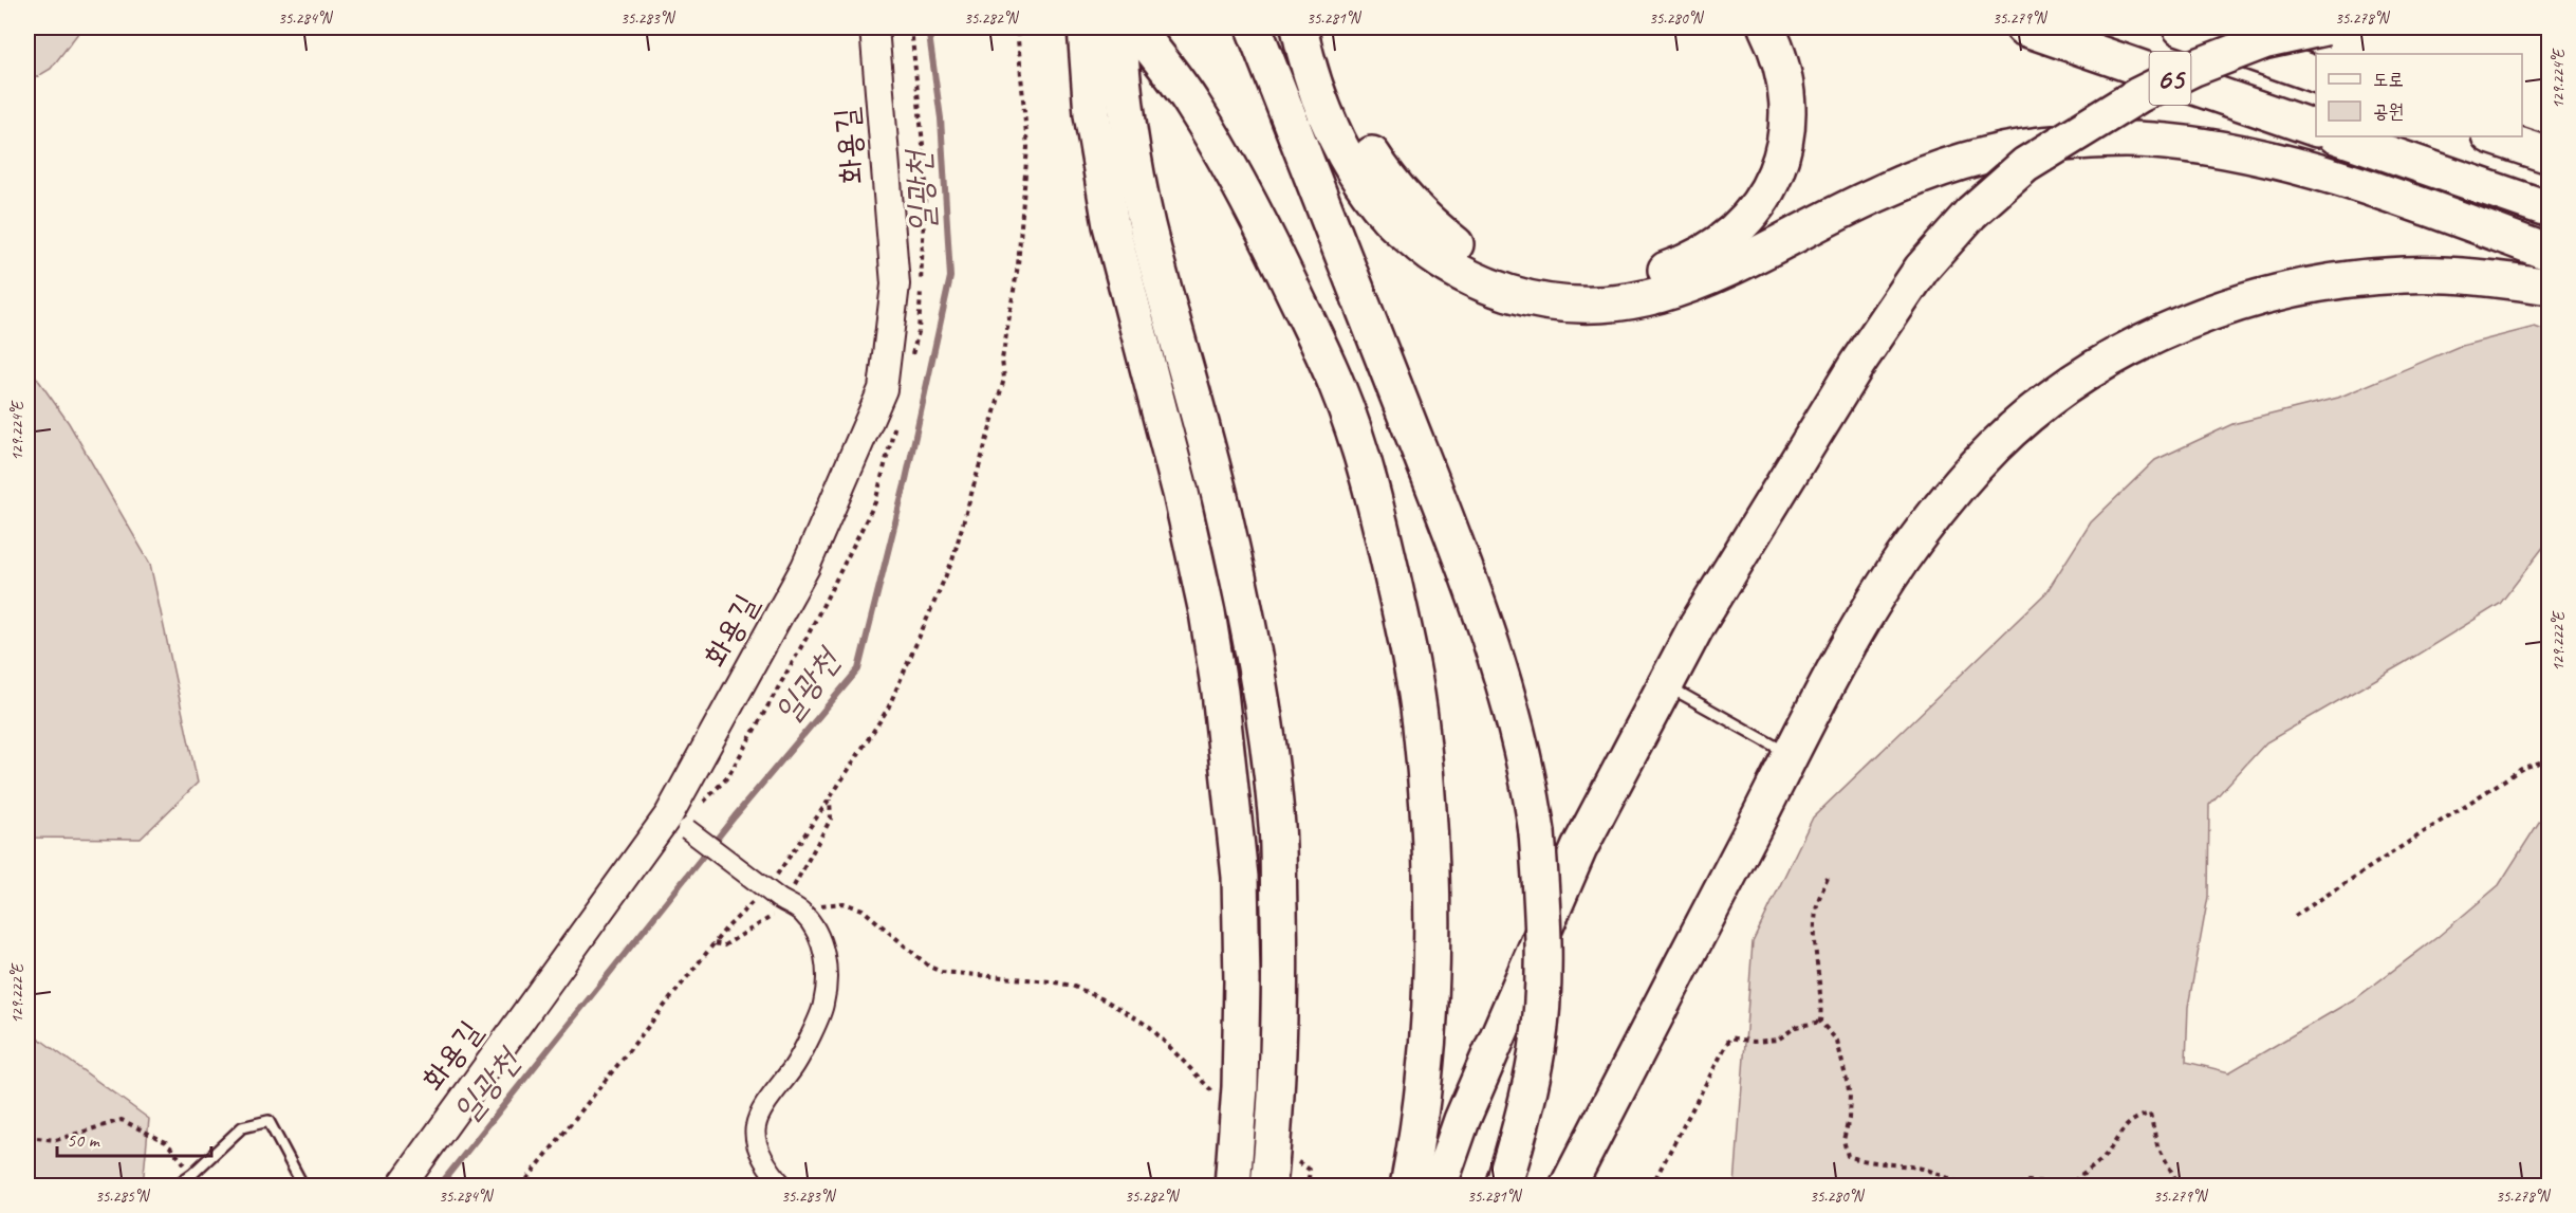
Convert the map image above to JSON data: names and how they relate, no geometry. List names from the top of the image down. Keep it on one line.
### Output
{"streets":{"highway":["65"],"main road":["화용길"]},"water":["일광천"],"legend":["도로","공원"],"scale_bar":"50 m","coordinates":["35.284°N","35.283°N","35.282°N","35.281°N","35.280°N","35.279°N","35.278°N","129.224°E","129.222°E","35.285°N"]}
